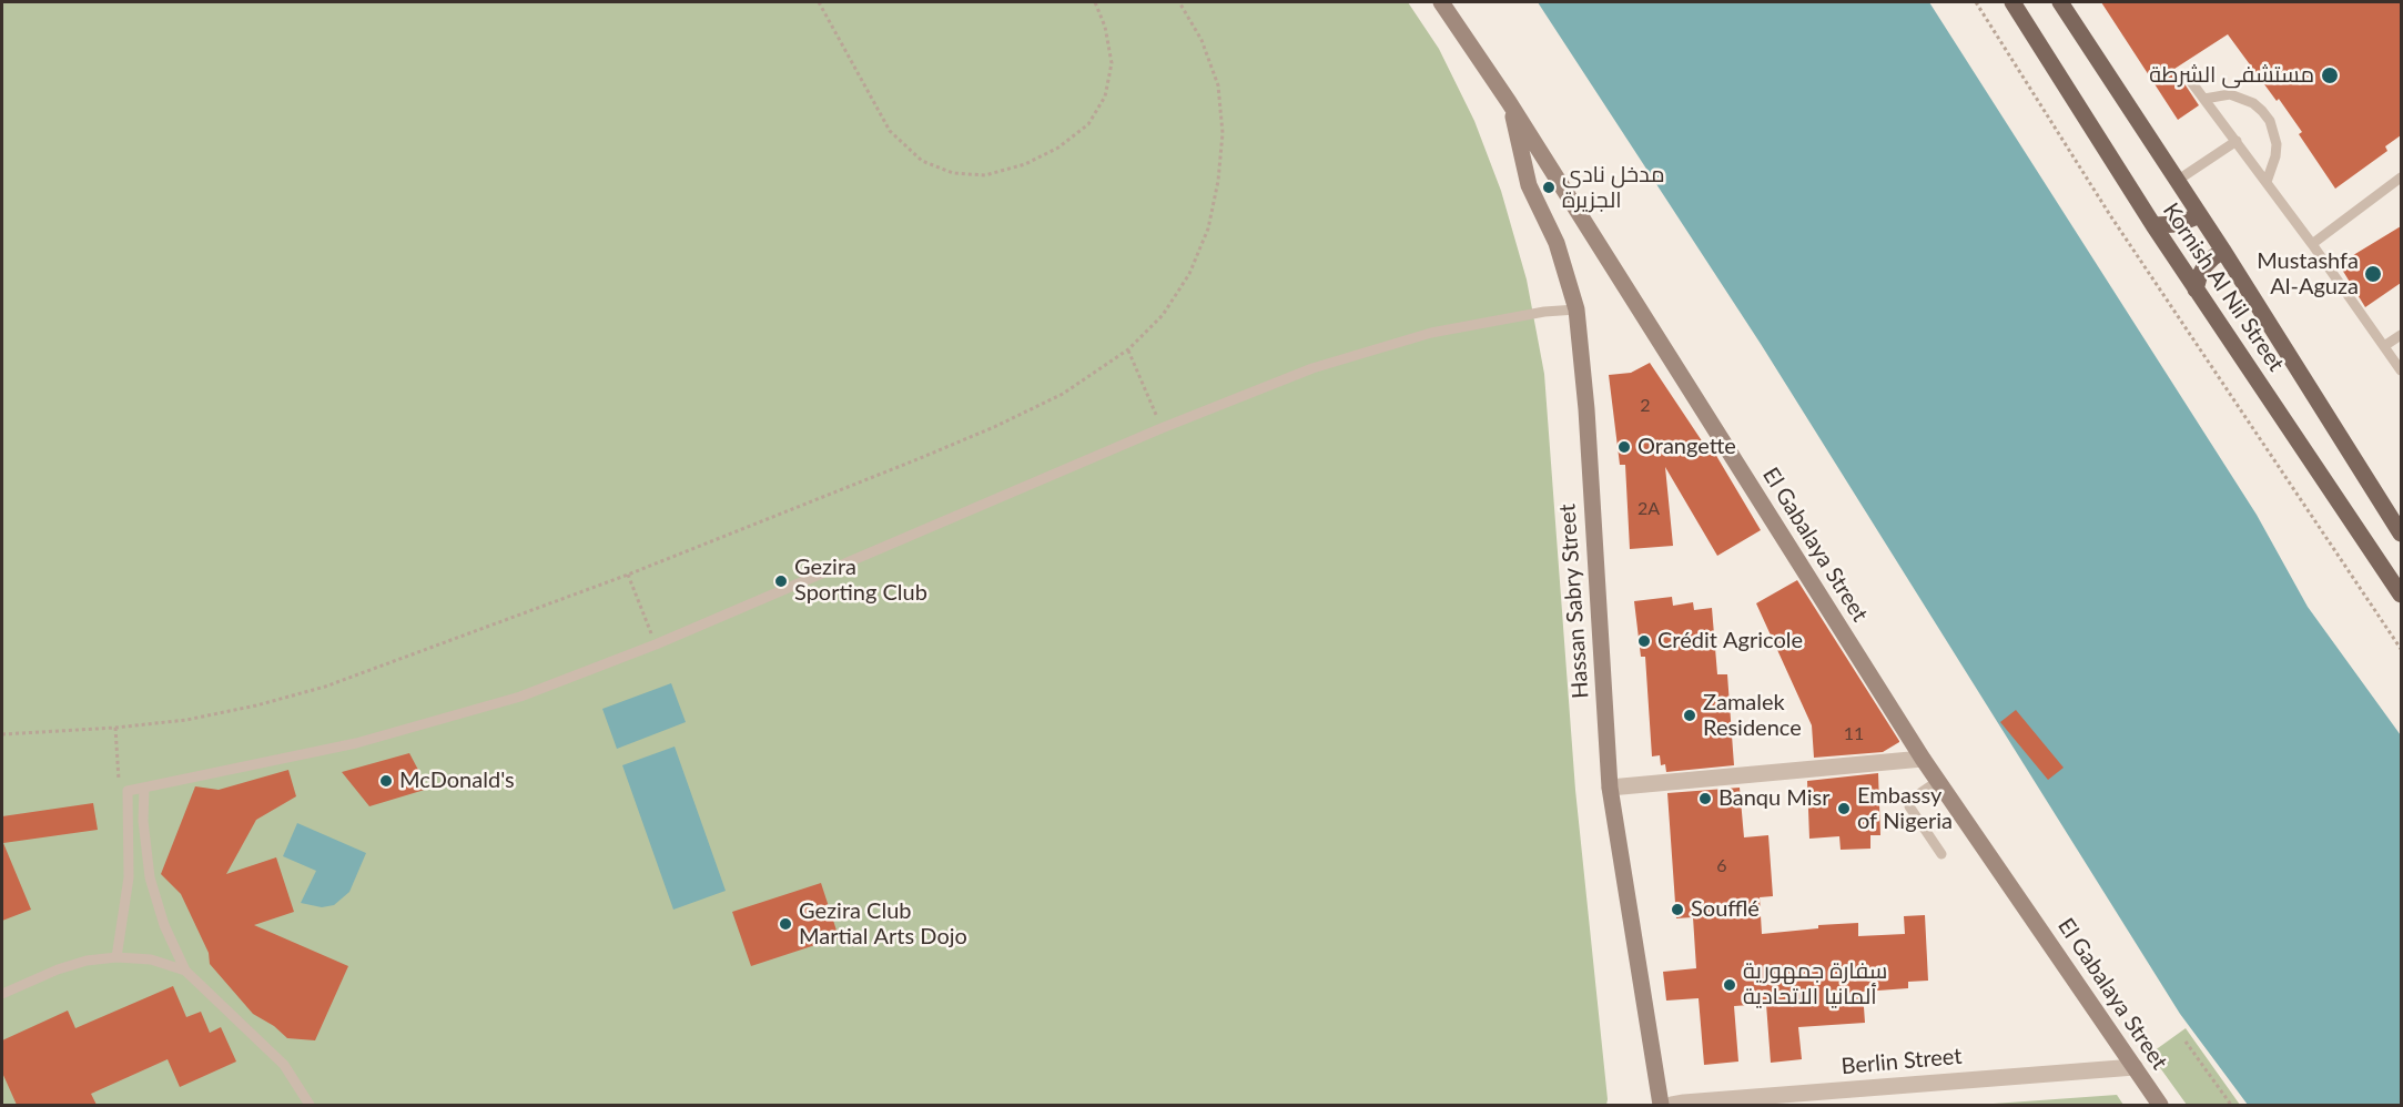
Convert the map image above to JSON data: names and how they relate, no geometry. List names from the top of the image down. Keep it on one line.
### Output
{"streets":{"main road":["Kornish Al Nil Street"],"street":["El Gabalaya Street","Hassan Sabry Street","Berlin Street"]},"crossings":[["El Gabalaya Street","Hassan Sabry Street"],["El Gabalaya Street","Berlin Street"]],"places":["مستشفى الشرطة","مدخل نادى الجزيرة","Mustashfa Al-Aguza","Orangette","Gezira Sporting Club","Crédit Agricole","Zamalek Residence","McDonald's","Banqu Misr","Embassy of Nigeria","Soufflé","Gezira Club Martial Arts Dojo","سفارة جمهورية ألمانيا الاتحادية"],"house_numbers":["2","2A","11","6"]}
